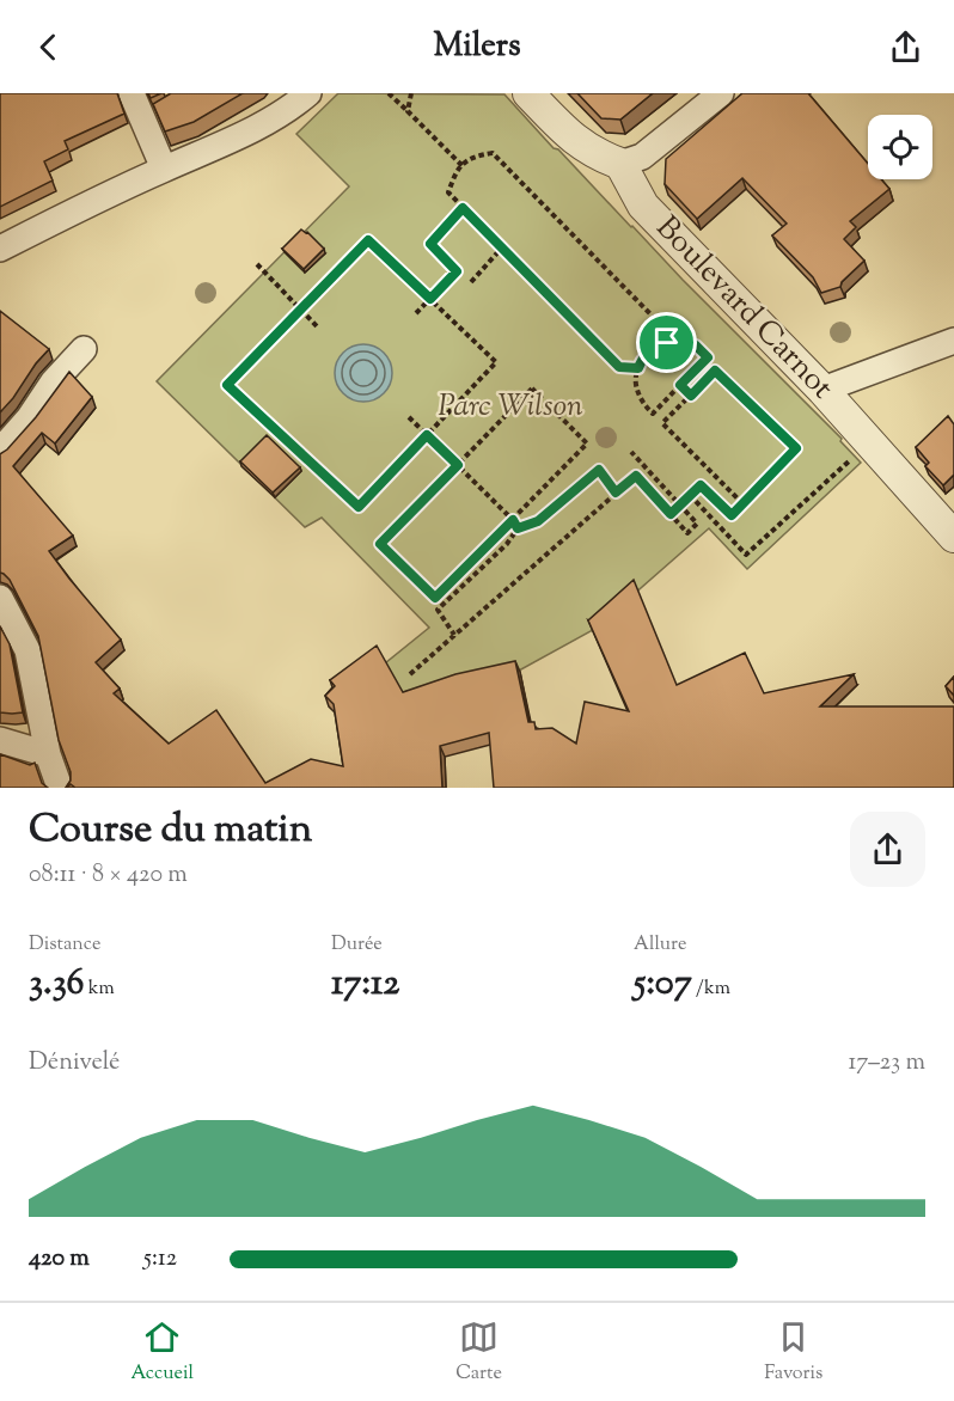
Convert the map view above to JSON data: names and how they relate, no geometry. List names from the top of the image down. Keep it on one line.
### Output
{"streets":{"street":["Boulevard Carnot"]},"parks":["Parc Wilson"],"page":{"header":"Milers","heading":["Course du matin","08:11 · 8 × 420 m"],"stats":[["Distance","3.36 km"],["Durée","17:12"],["Allure","5:07 /km"]],"chart":["Dénivelé","17–23 m"],"list":[{"name":"420 m","note":"5:12"}],"tabs":["Accueil","Carte","Favoris"]}}
